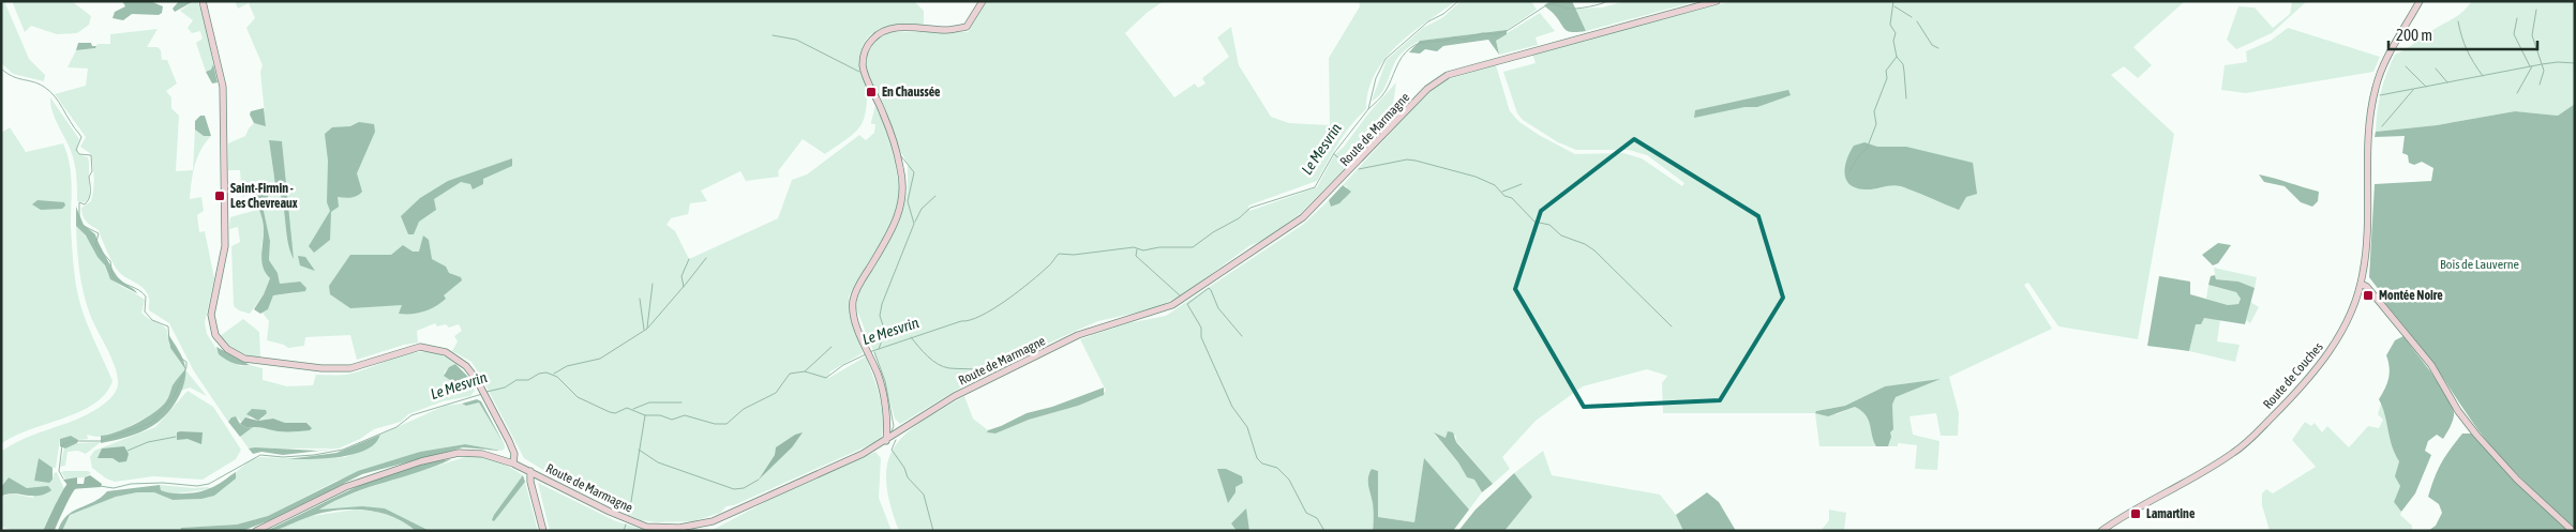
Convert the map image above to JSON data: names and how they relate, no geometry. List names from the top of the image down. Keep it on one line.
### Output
{"streets":{"main road":["Route de Marmagne","Route de Couches"]},"water":["Le Mesvrin"],"parks":["Bois de Lauverne"],"places":{"transit":["En Chaussée","Saint-Firmin - Les Chevreaux","Montée Noire","Lamartine"]},"scale_bar":"200 m"}
